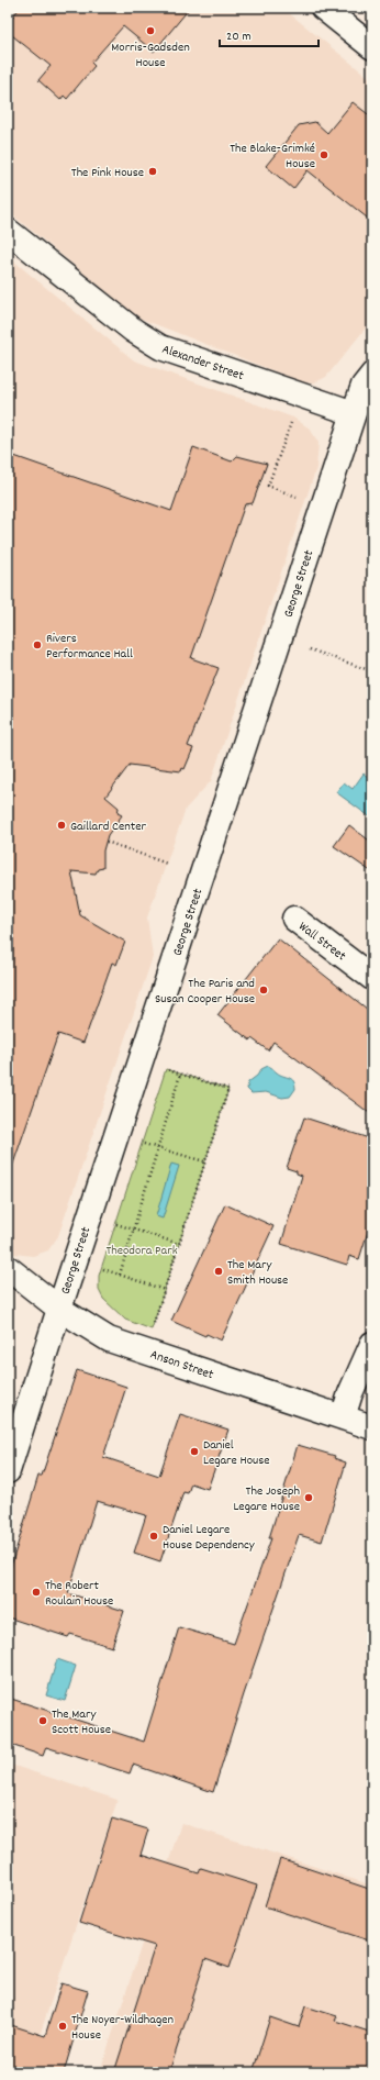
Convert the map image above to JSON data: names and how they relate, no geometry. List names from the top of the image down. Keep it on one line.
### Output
{"streets":{"street":["Alexander Street","George Street","Wall Street","Anson Street"]},"crossings":[["Alexander Street","George Street"],["George Street","Anson Street"]],"parks":["Theodora Park"],"places":["Morris-Gadsden House","The Blake-Grimké House","The Pink House","Rivers Performance Hall","Gaillard Center","The Paris and Susan Cooper House","The Mary Smith House","Daniel Legare House","The Joseph Legare House","Daniel Legare House Dependency","The Robert Roulain House","The Mary Scott House","The Noyer-Wildhagen House"],"scale_bar":"20 m"}
